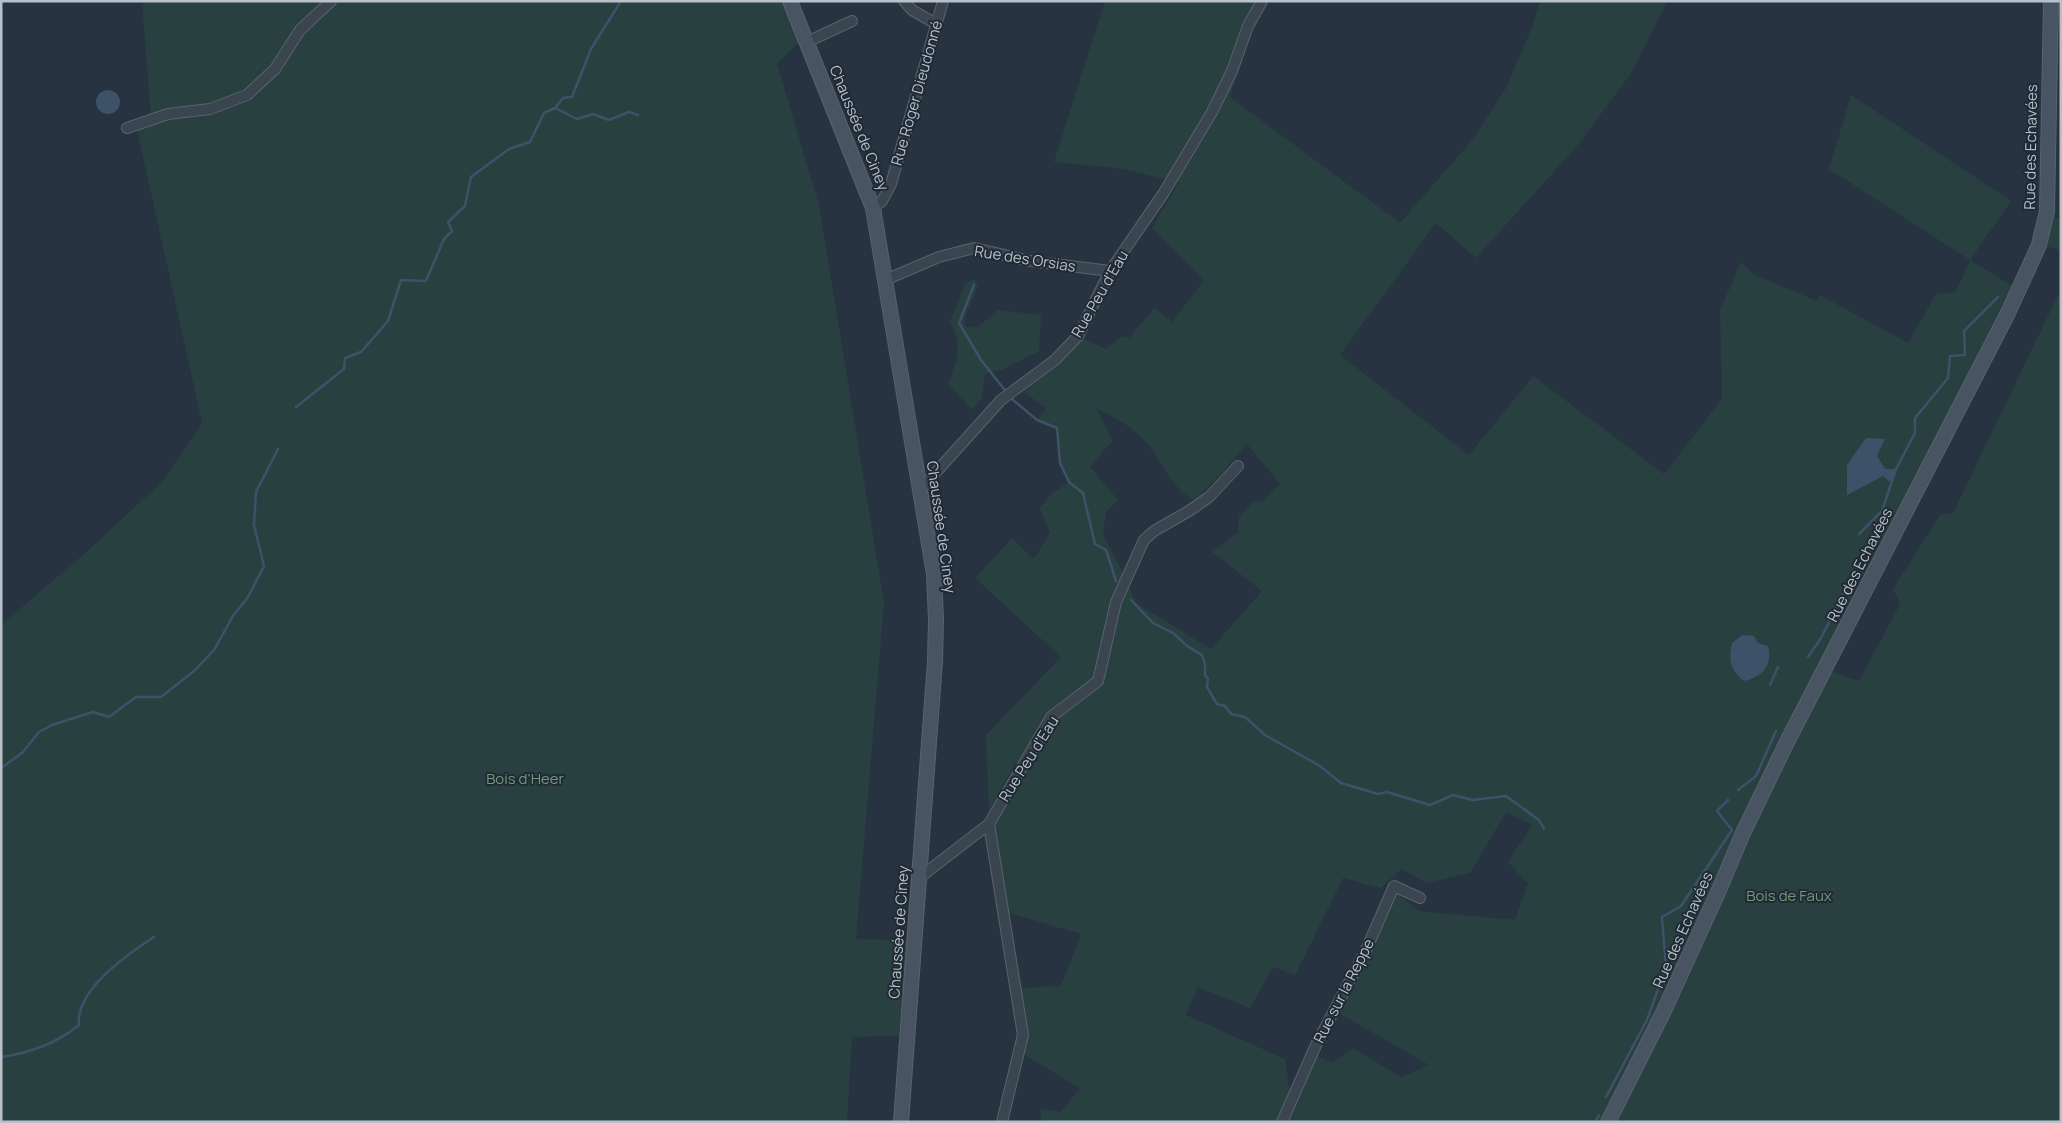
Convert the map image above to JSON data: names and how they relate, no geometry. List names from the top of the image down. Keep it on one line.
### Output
{"streets":{"street":["Rue Roger Dieudonné","Chaussée de Ciney","Rue des Echavées","Rue des Orsias","Rue Peu d'Eau","Rue sur la Reppe"]},"crossings":[["Rue Roger Dieudonné","Chaussée de Ciney"],["Chaussée de Ciney","Rue des Orsias"],["Chaussée de Ciney","Rue Peu d'Eau"],["Rue des Orsias","Rue Peu d'Eau"]],"parks":["Bois d'Heer","Bois de Faux"]}
